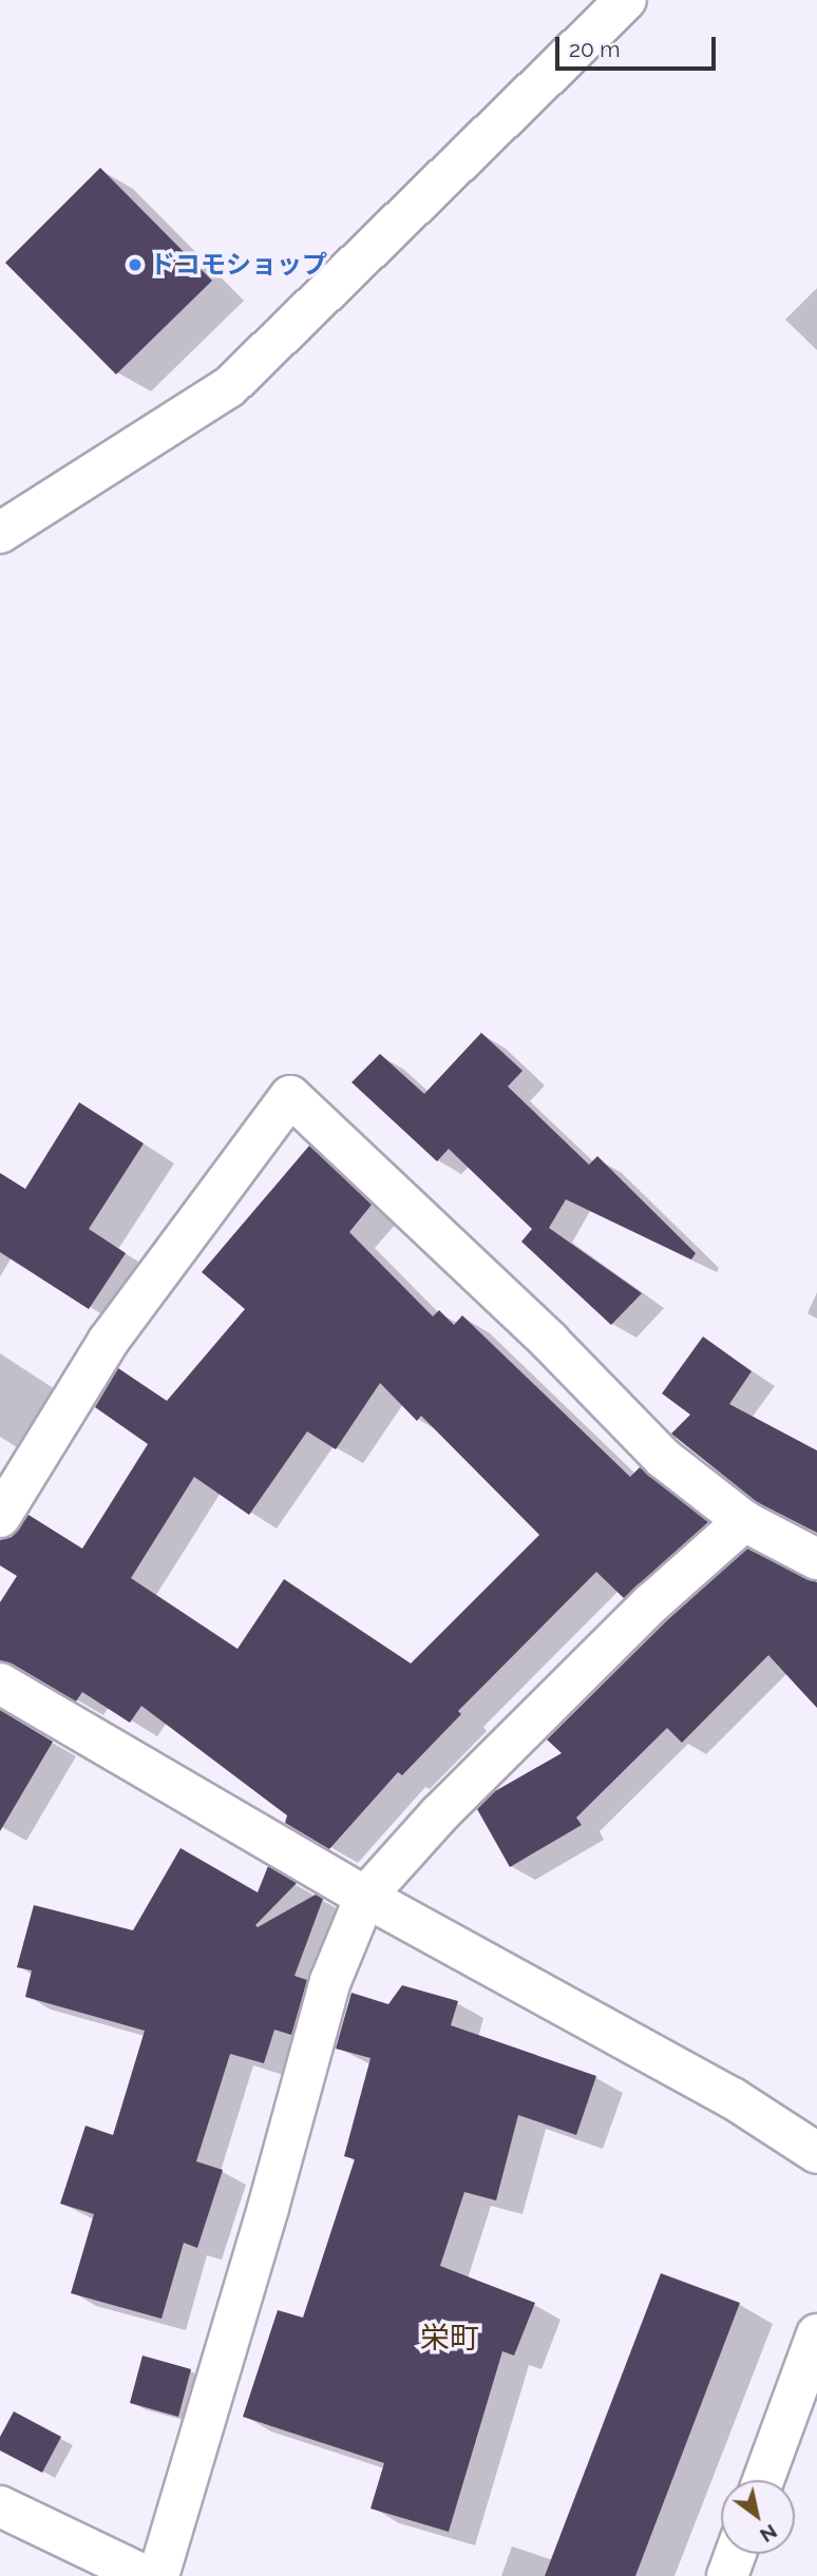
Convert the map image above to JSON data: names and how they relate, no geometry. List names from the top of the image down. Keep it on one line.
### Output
{"districts":["栄町"],"places":["ドコモショップ"],"scale_bar":"20 m","north":"bottom right"}
